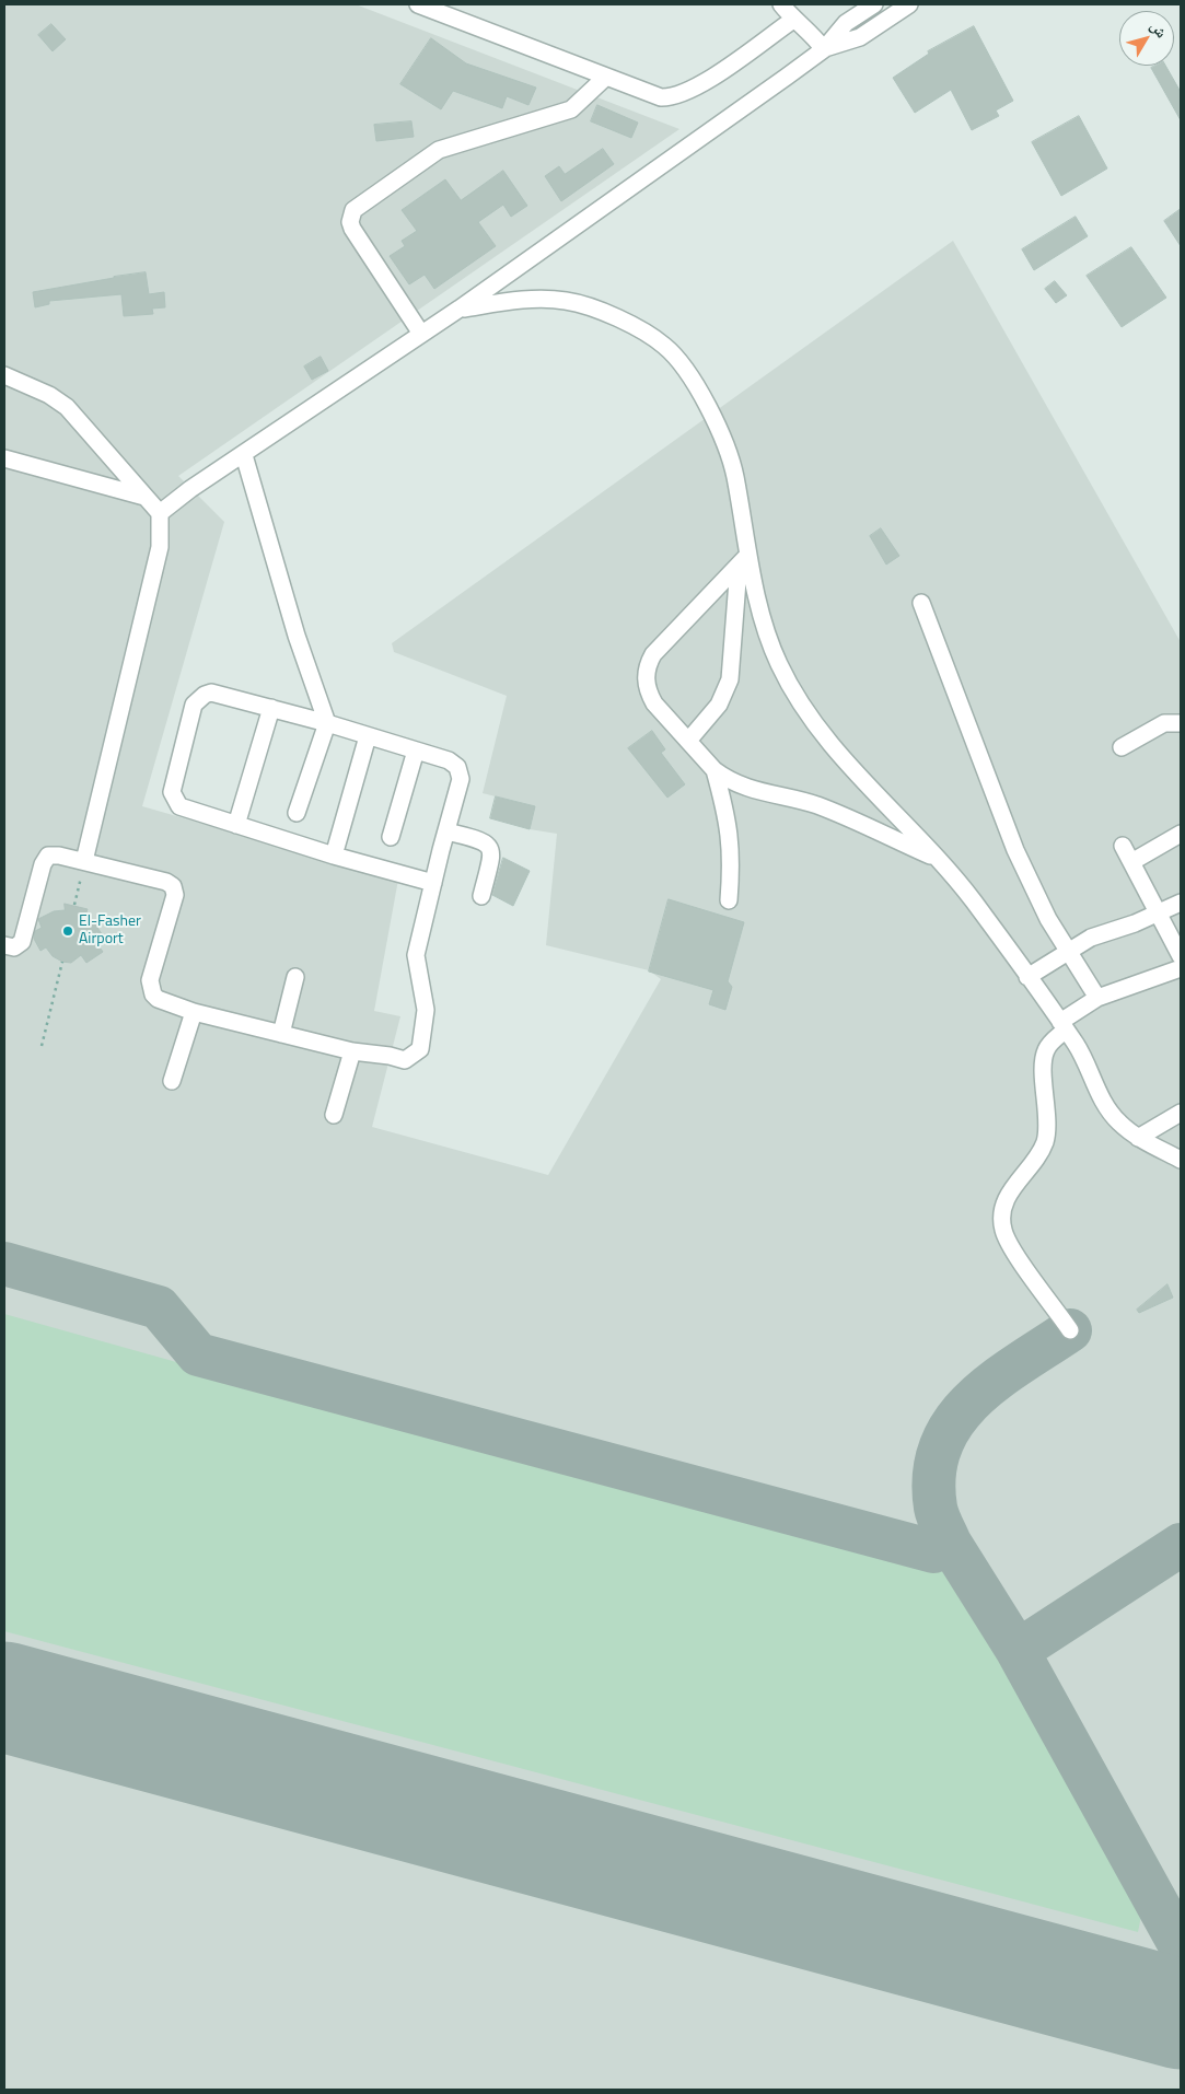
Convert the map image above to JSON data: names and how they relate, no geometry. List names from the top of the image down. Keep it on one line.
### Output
{"places":["El-Fasher Airport"],"north":"top right"}
